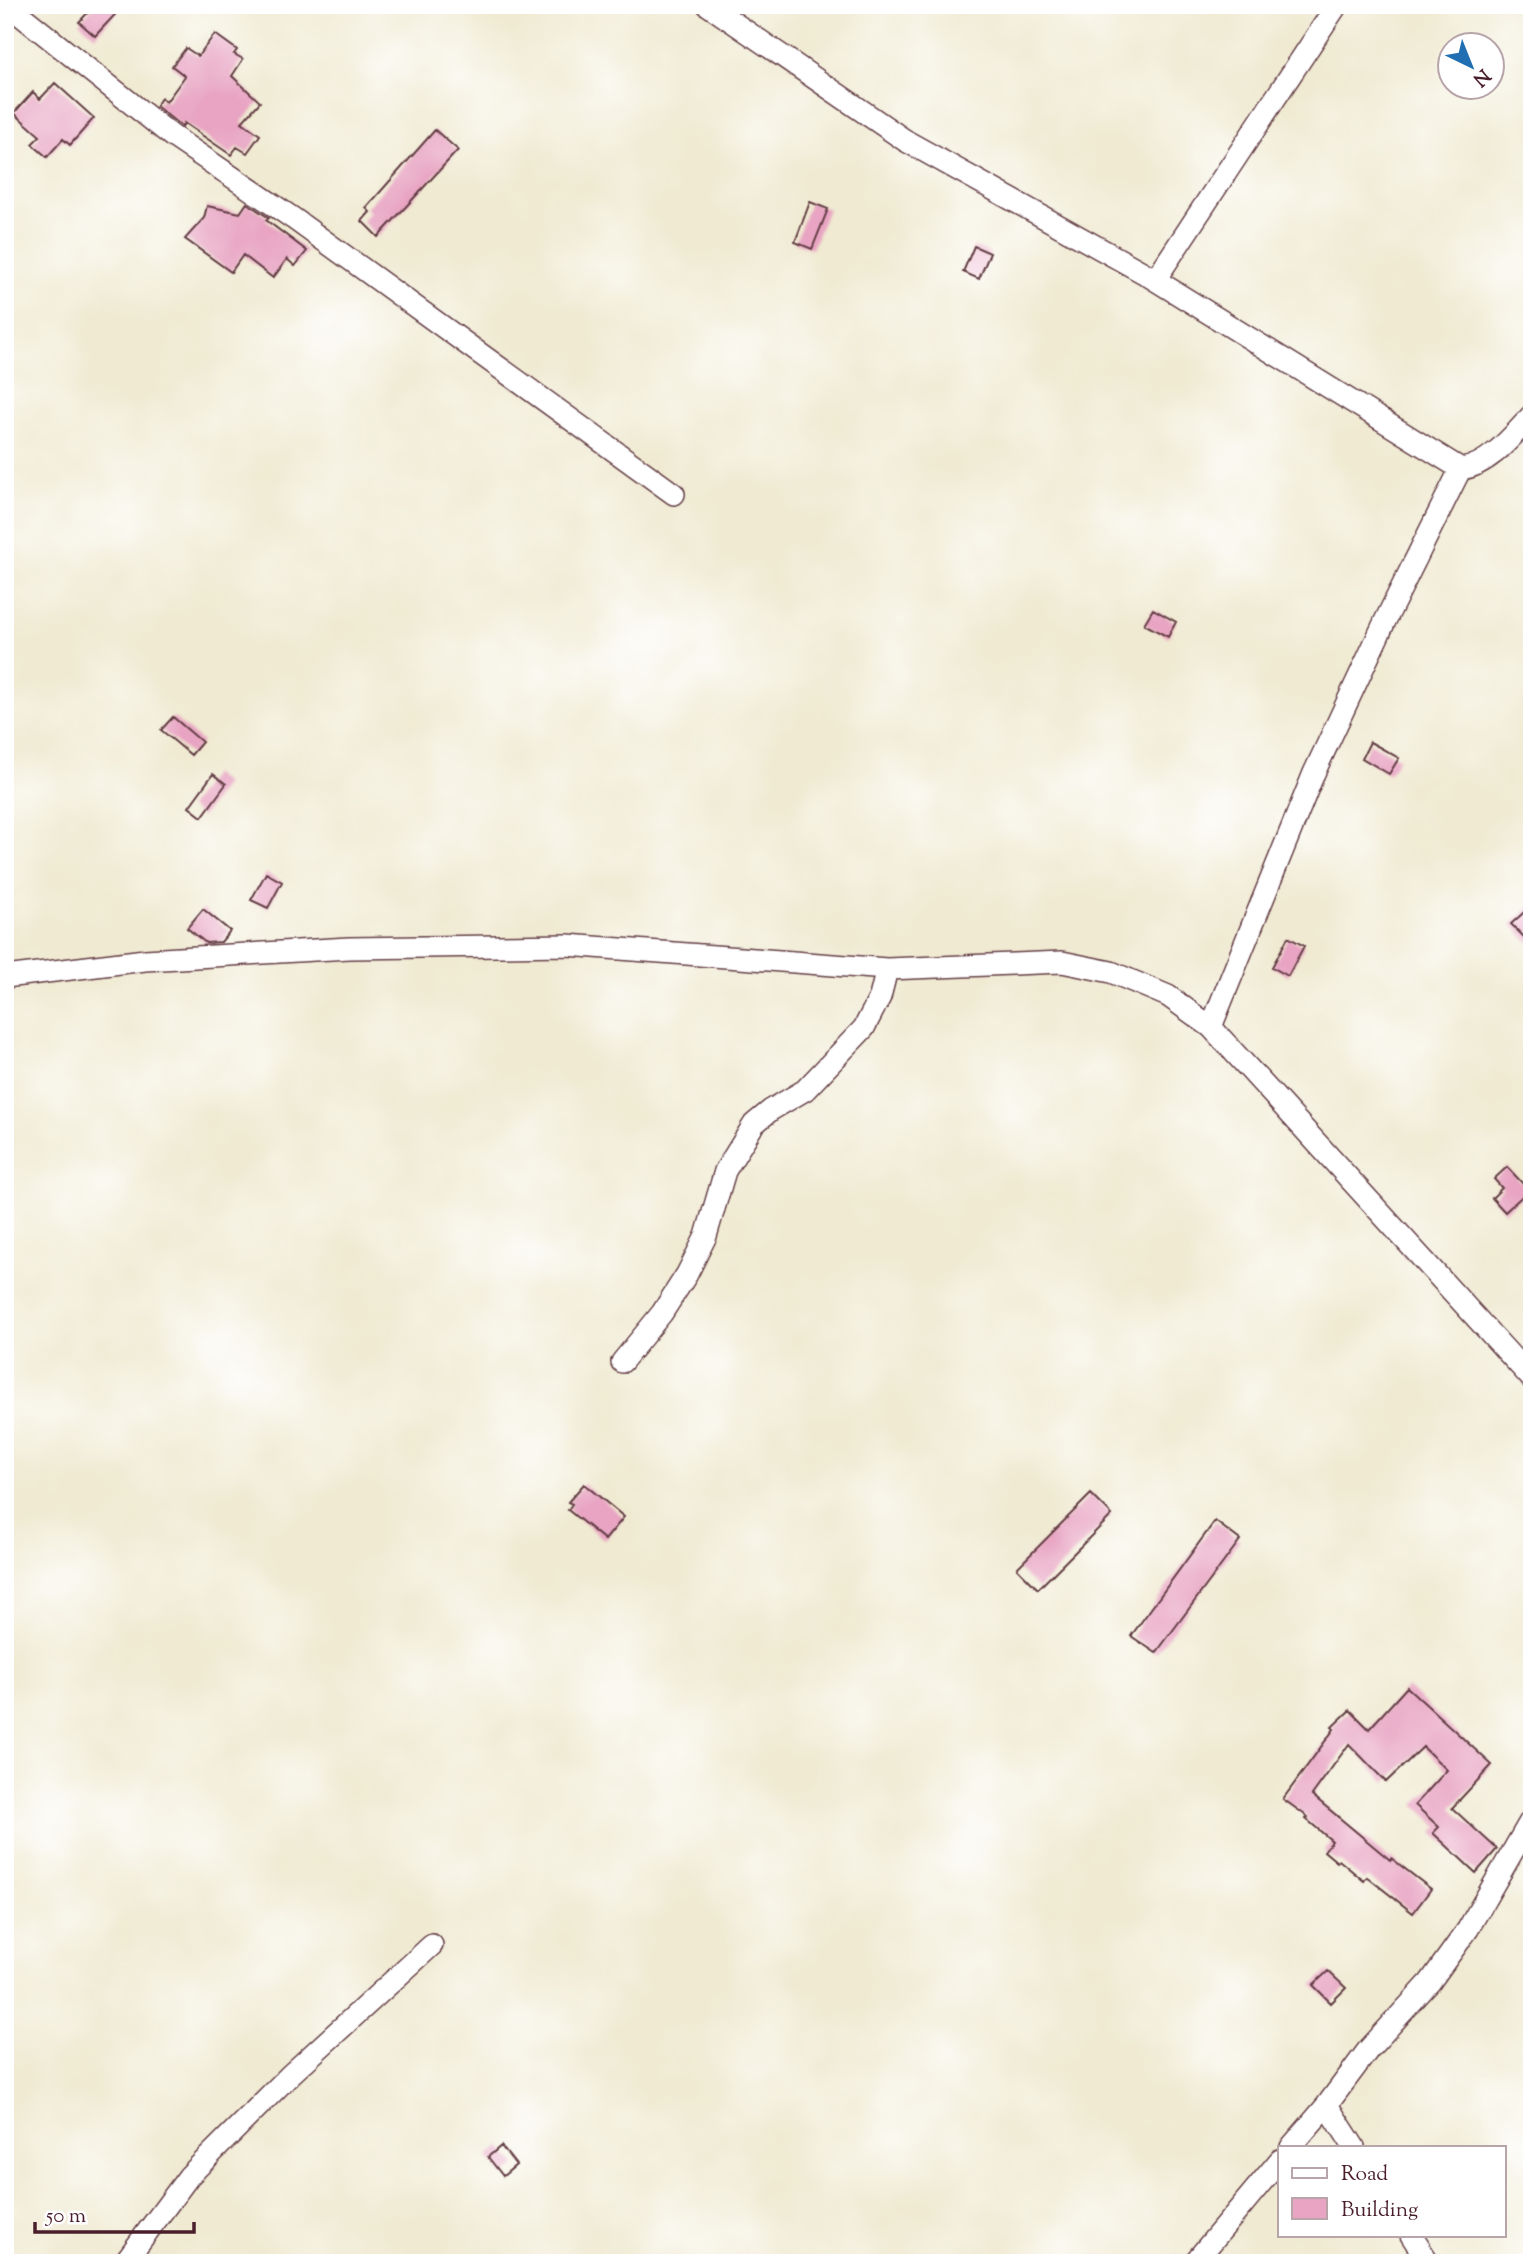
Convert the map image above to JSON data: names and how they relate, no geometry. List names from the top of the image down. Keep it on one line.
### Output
{"legend":["Road","Building"],"scale_bar":"50 m","north":"bottom right"}
